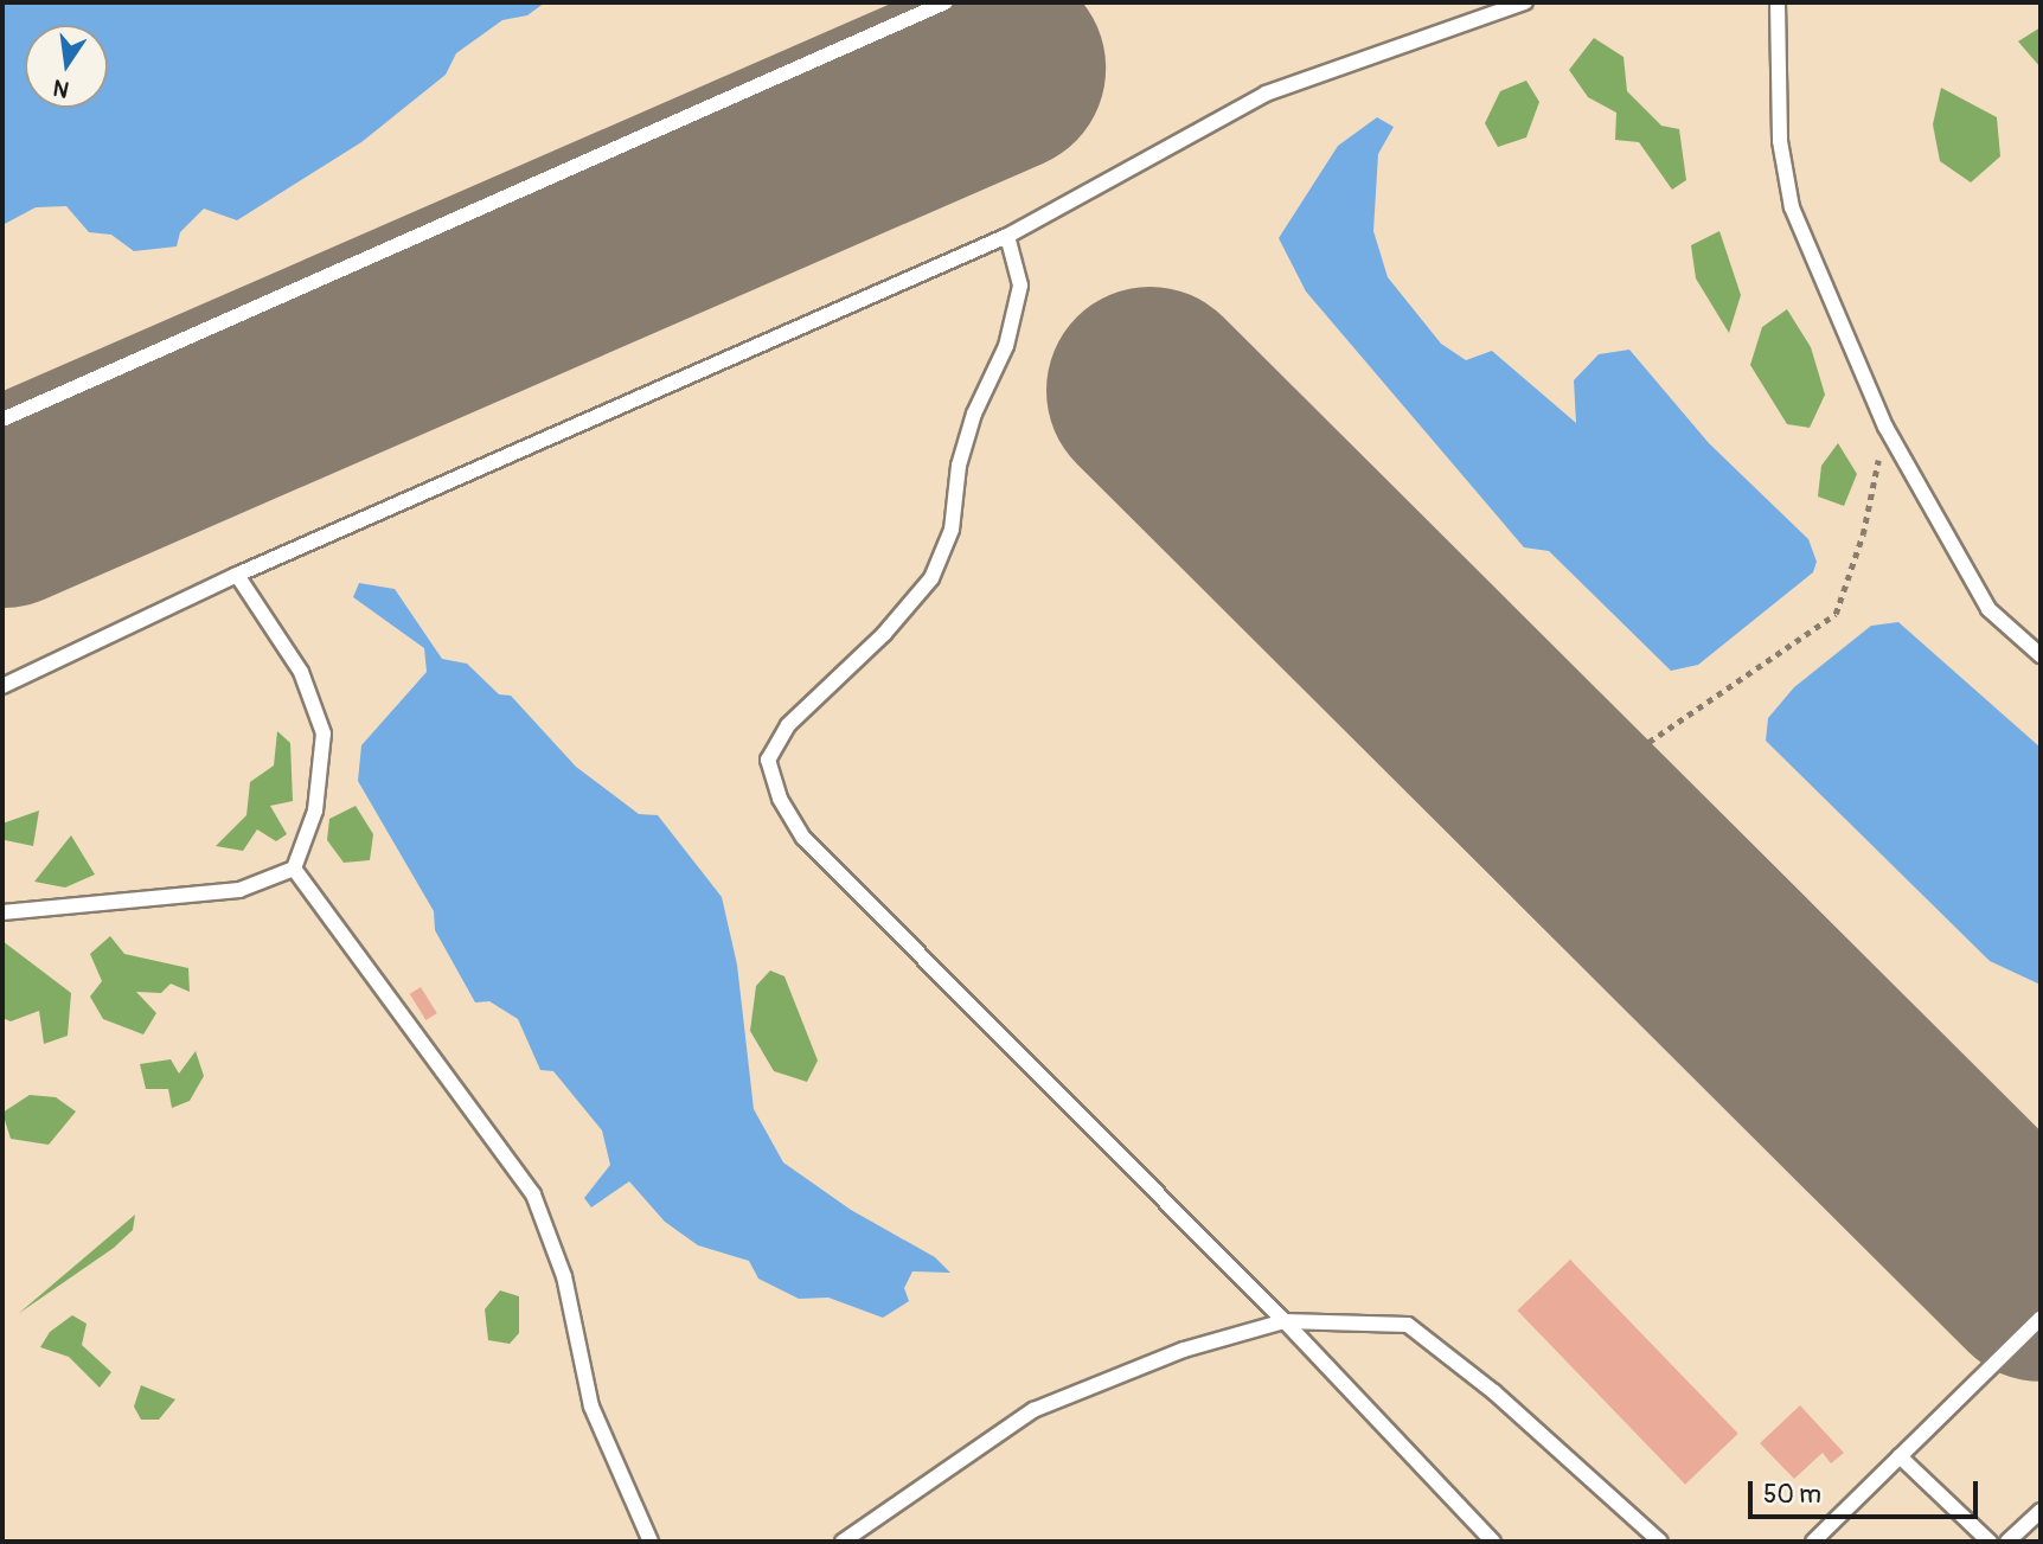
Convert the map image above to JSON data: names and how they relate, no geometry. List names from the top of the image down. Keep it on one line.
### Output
{"scale_bar":"50 m","north":"bottom"}
